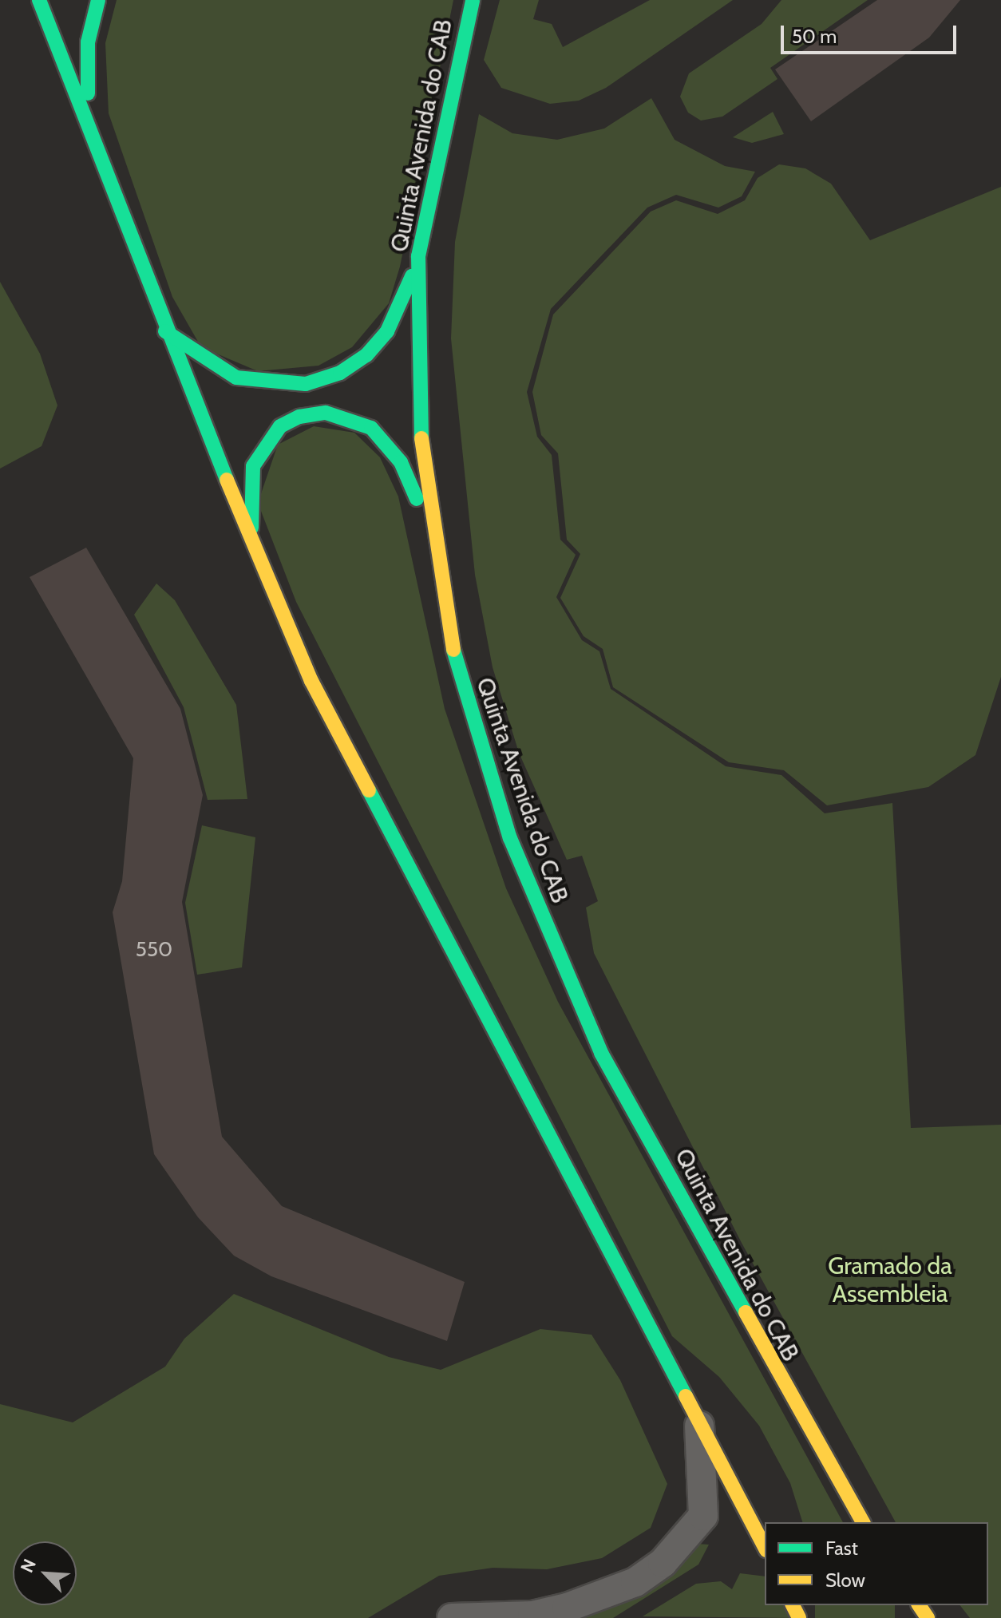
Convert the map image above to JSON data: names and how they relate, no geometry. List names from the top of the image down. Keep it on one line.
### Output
{"streets":{"main road":["Quinta Avenida do CAB"]},"parks":["Gramado da Assembleia"],"house_numbers":["550"],"legend":["Fast","Slow"],"scale_bar":"50 m","north":"top left"}
